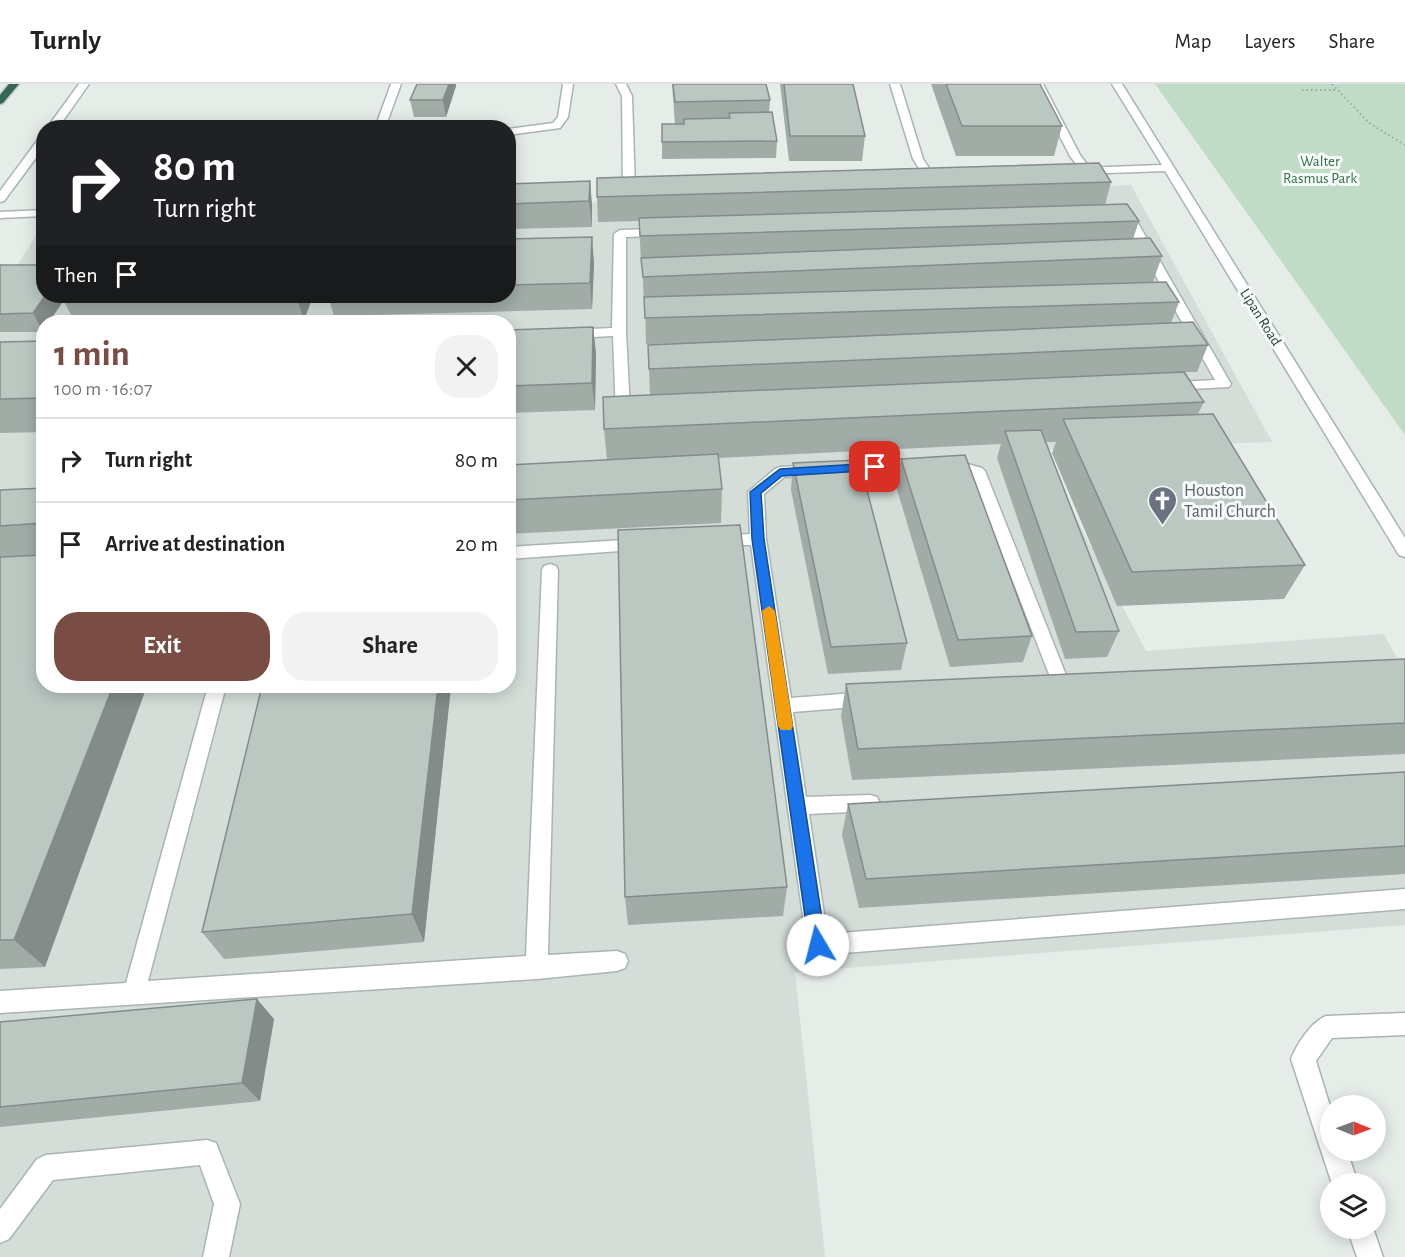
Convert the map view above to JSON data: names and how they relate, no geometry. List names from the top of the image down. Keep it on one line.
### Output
{"streets":{"street":["Lipan Road"]},"parks":["Walter Rasmus Park"],"places":{"church":["Houston Tamil Church"]},"north":"right","page":{"header":"Turnly","nav":["Map","Layers","Share"],"turn":["80 m","Turn right"],"then":"Then","heading":["1 min","100 m · 16:07"],"list":[{"name":"Turn right","value":"80 m"},{"name":"Arrive at destination","value":"20 m"}],"buttons":["Exit","Share"]}}
